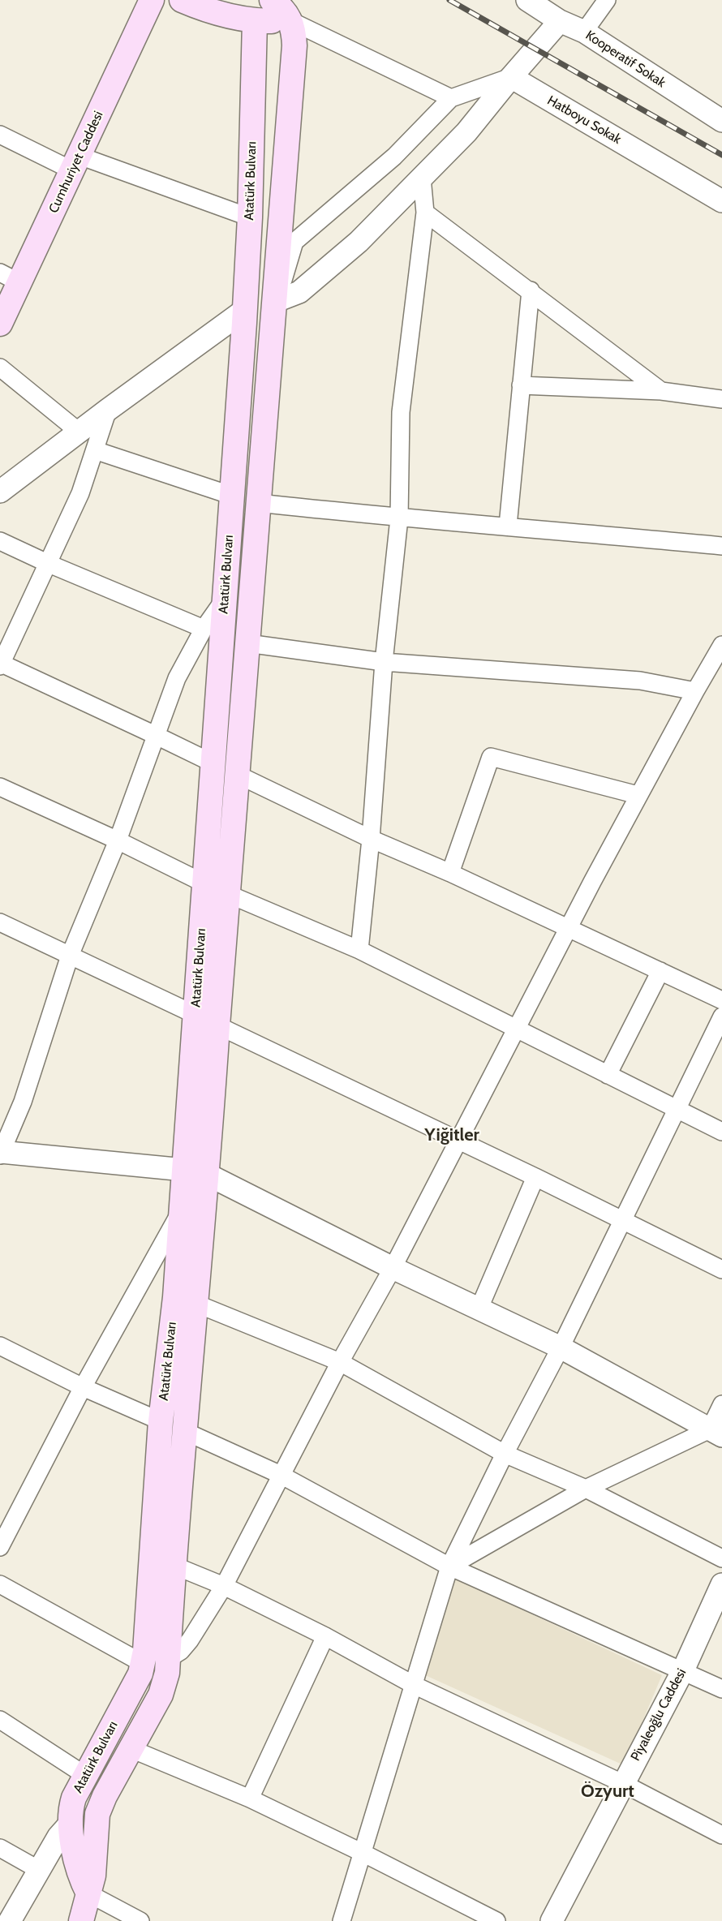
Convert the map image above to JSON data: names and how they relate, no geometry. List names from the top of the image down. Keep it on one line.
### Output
{"streets":{"main road":["Cumhuriyet Caddesi","Atatürk Bulvarı"],"street":["Kooperatif Sokak","Hatboyu Sokak","Piyaleoğlu Caddesi"]},"districts":["Yiğitler","Özyurt"]}
